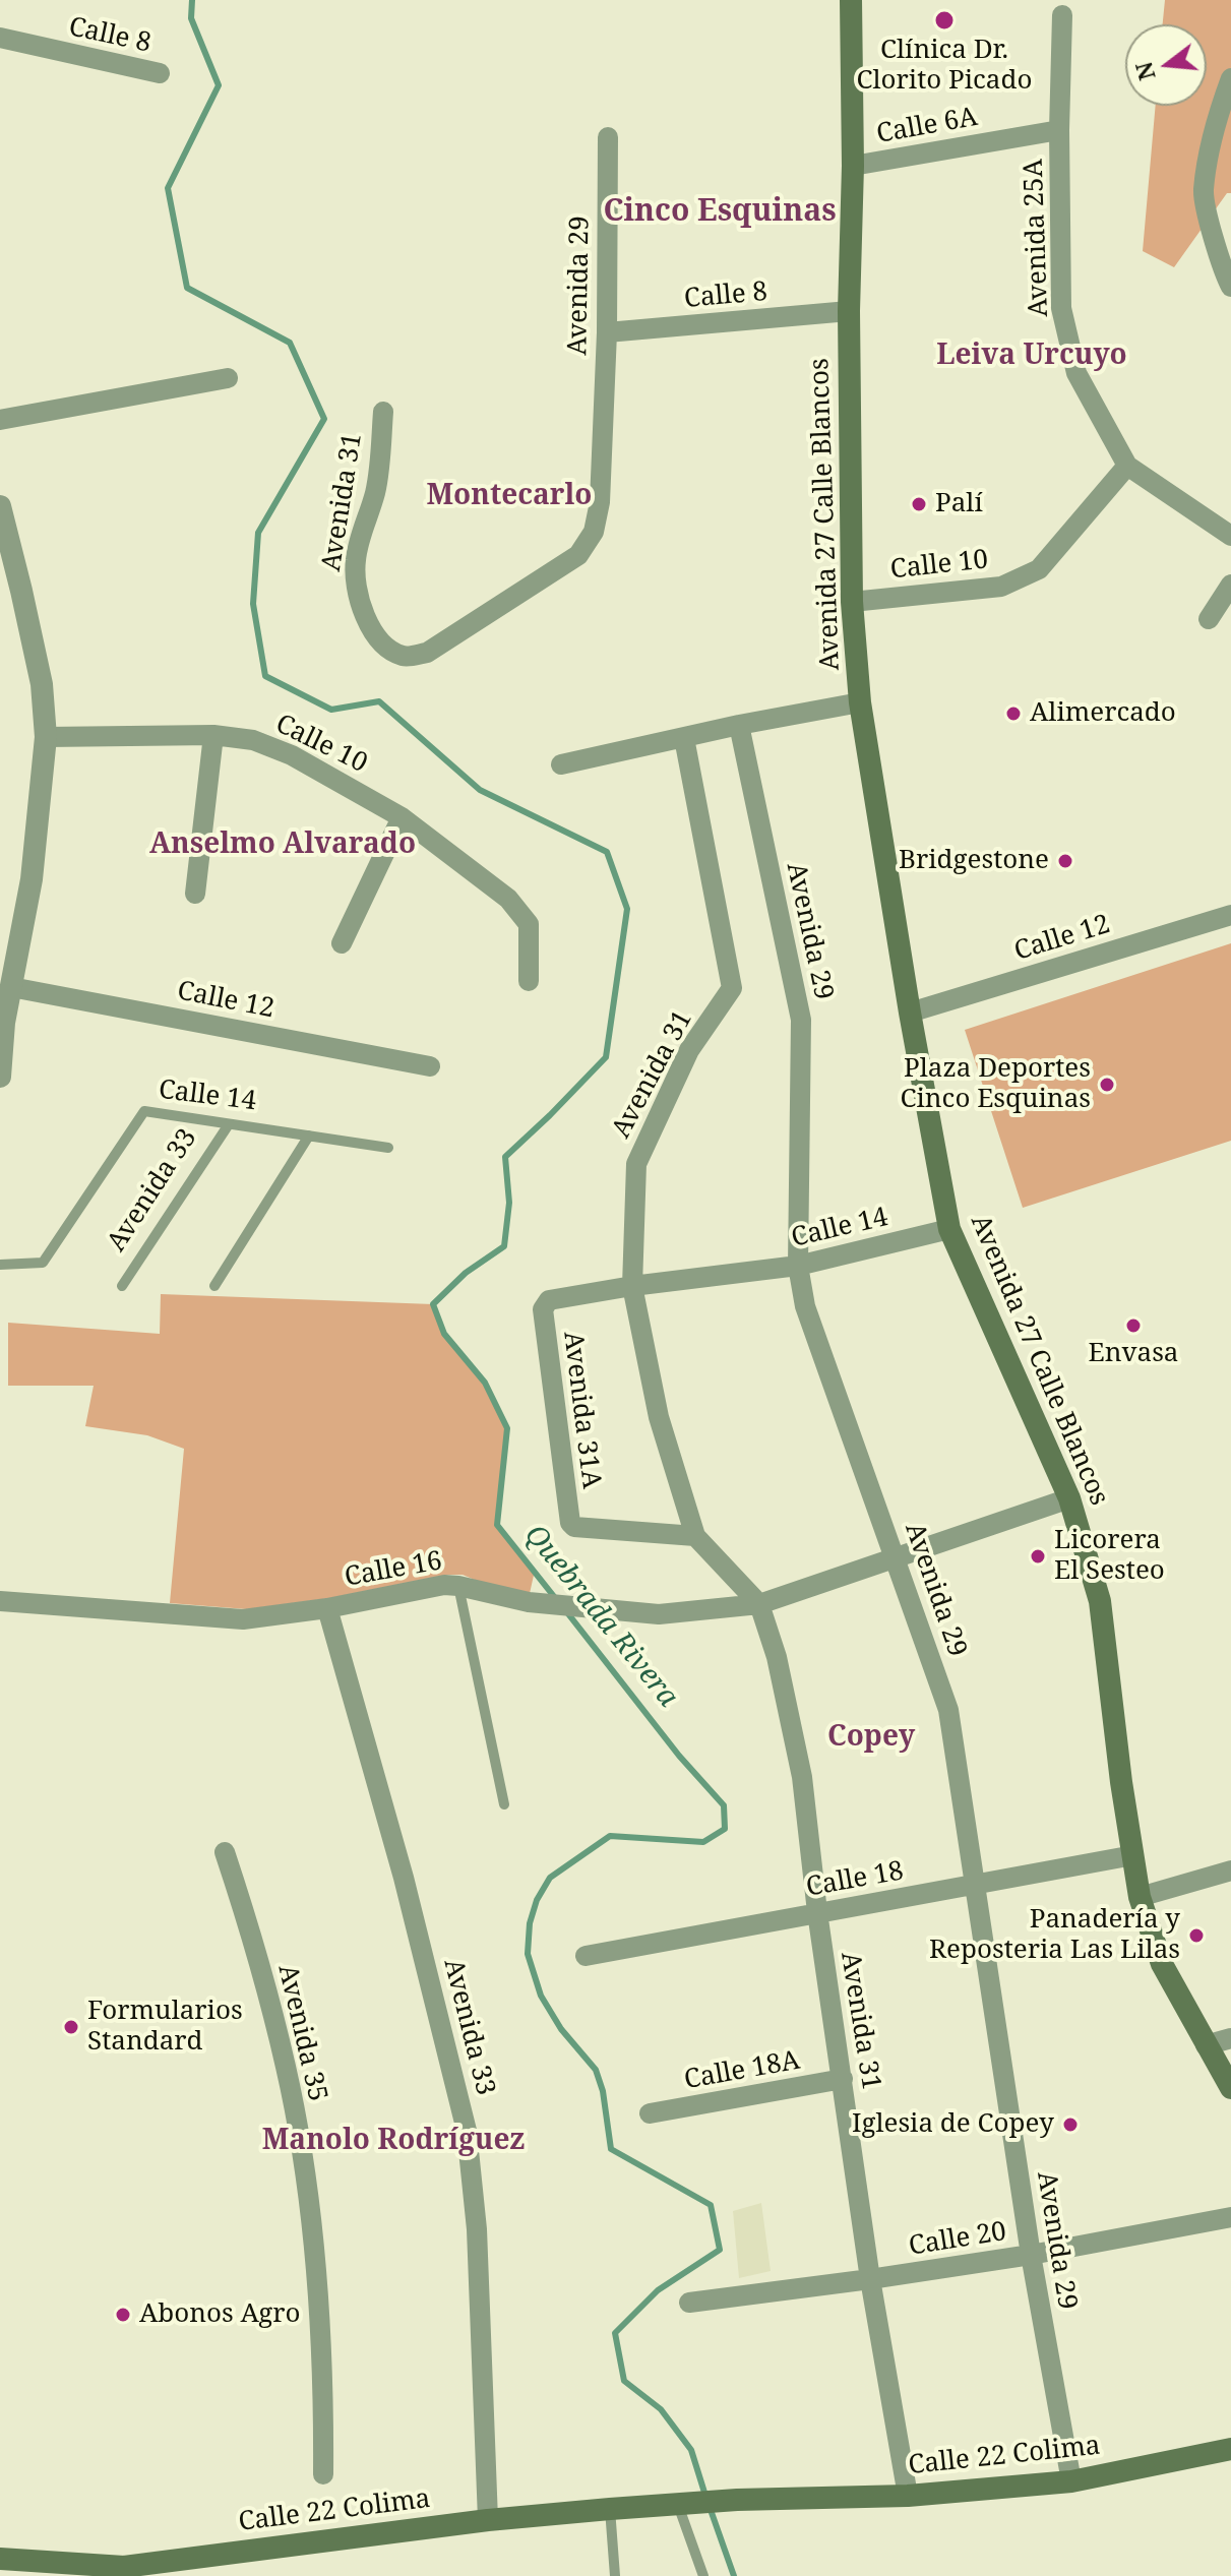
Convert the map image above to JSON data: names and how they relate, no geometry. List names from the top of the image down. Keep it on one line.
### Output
{"streets":{"main road":["Avenida 27 Calle Blancos","Calle 22 Colima"],"street":["Calle 8","Calle 6A","Avenida 25A","Avenida 29","Avenida 31","Calle 10","Calle 12","Calle 14","Avenida 33","Avenida 31A","Calle 16","Calle 18","Avenida 35","Calle 18A","Calle 20"]},"crossings":[["Calle 8","Avenida 29"],["Calle 8","Avenida 27 Calle Blancos"],["Calle 6A","Avenida 25A"],["Calle 6A","Avenida 27 Calle Blancos"],["Avenida 25A","Calle 10"],["Avenida 29","Avenida 31"],["Avenida 29","Calle 14"],["Avenida 29","Calle 16"],["Avenida 29","Calle 18"],["Avenida 29","Calle 20"],["Avenida 29","Calle 22 Colima"],["Avenida 31","Calle 14"],["Avenida 31","Avenida 31A"],["Avenida 31","Calle 16"],["Avenida 31","Calle 18"],["Avenida 31","Calle 18A"],["Avenida 31","Calle 20"],["Avenida 31","Calle 22 Colima"],["Avenida 27 Calle Blancos","Calle 10"],["Avenida 27 Calle Blancos","Calle 12"],["Avenida 27 Calle Blancos","Calle 14"],["Avenida 27 Calle Blancos","Calle 16"],["Avenida 27 Calle Blancos","Calle 18"],["Calle 14","Avenida 33"],["Calle 14","Avenida 31A"],["Avenida 33","Calle 16"],["Avenida 33","Calle 22 Colima"]],"districts":["Cinco Esquinas","Leiva Urcuyo","Montecarlo","Anselmo Alvarado","Copey","Manolo Rodríguez"],"water":["Quebrada Rivera"],"places":["Clínica Dr. Clorito Picado","Palí","Alimercado","Bridgestone","Plaza Deportes Cinco Esquinas","Envasa","Licorera El Sesteo","Panadería y Reposteria Las Lilas","Formularios Standard","Iglesia de Copey","Abonos Agro"],"north":"left"}
